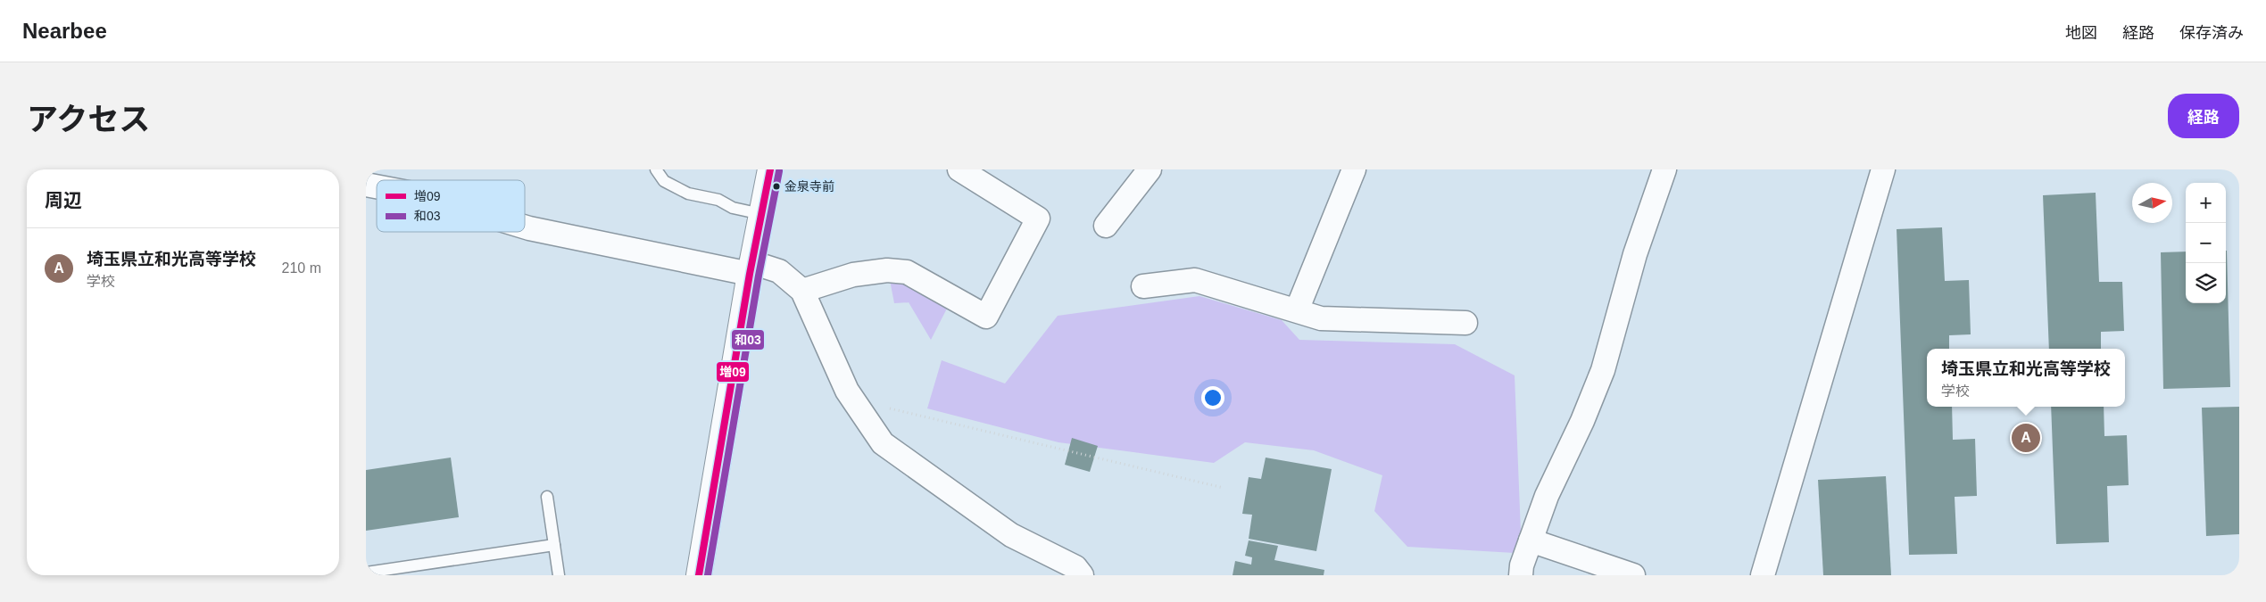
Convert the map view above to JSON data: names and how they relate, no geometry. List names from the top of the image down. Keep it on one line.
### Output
{"places":["金泉寺前"],"lines":["transit line 増09","transit line 和03"],"legend":["増09","和03"],"north":"right","page":{"header":"Nearbee","nav":["地図","経路","保存済み"],"title":"アクセス","buttons":"経路","heading":"周辺","map_buttons":["+","−"],"list":[{"mark":"A","name":"埼玉県立和光高等学校","note":"学校","value":"210 m"}],"popup":["埼玉県立和光高等学校","学校"],"pins":"A"}}
